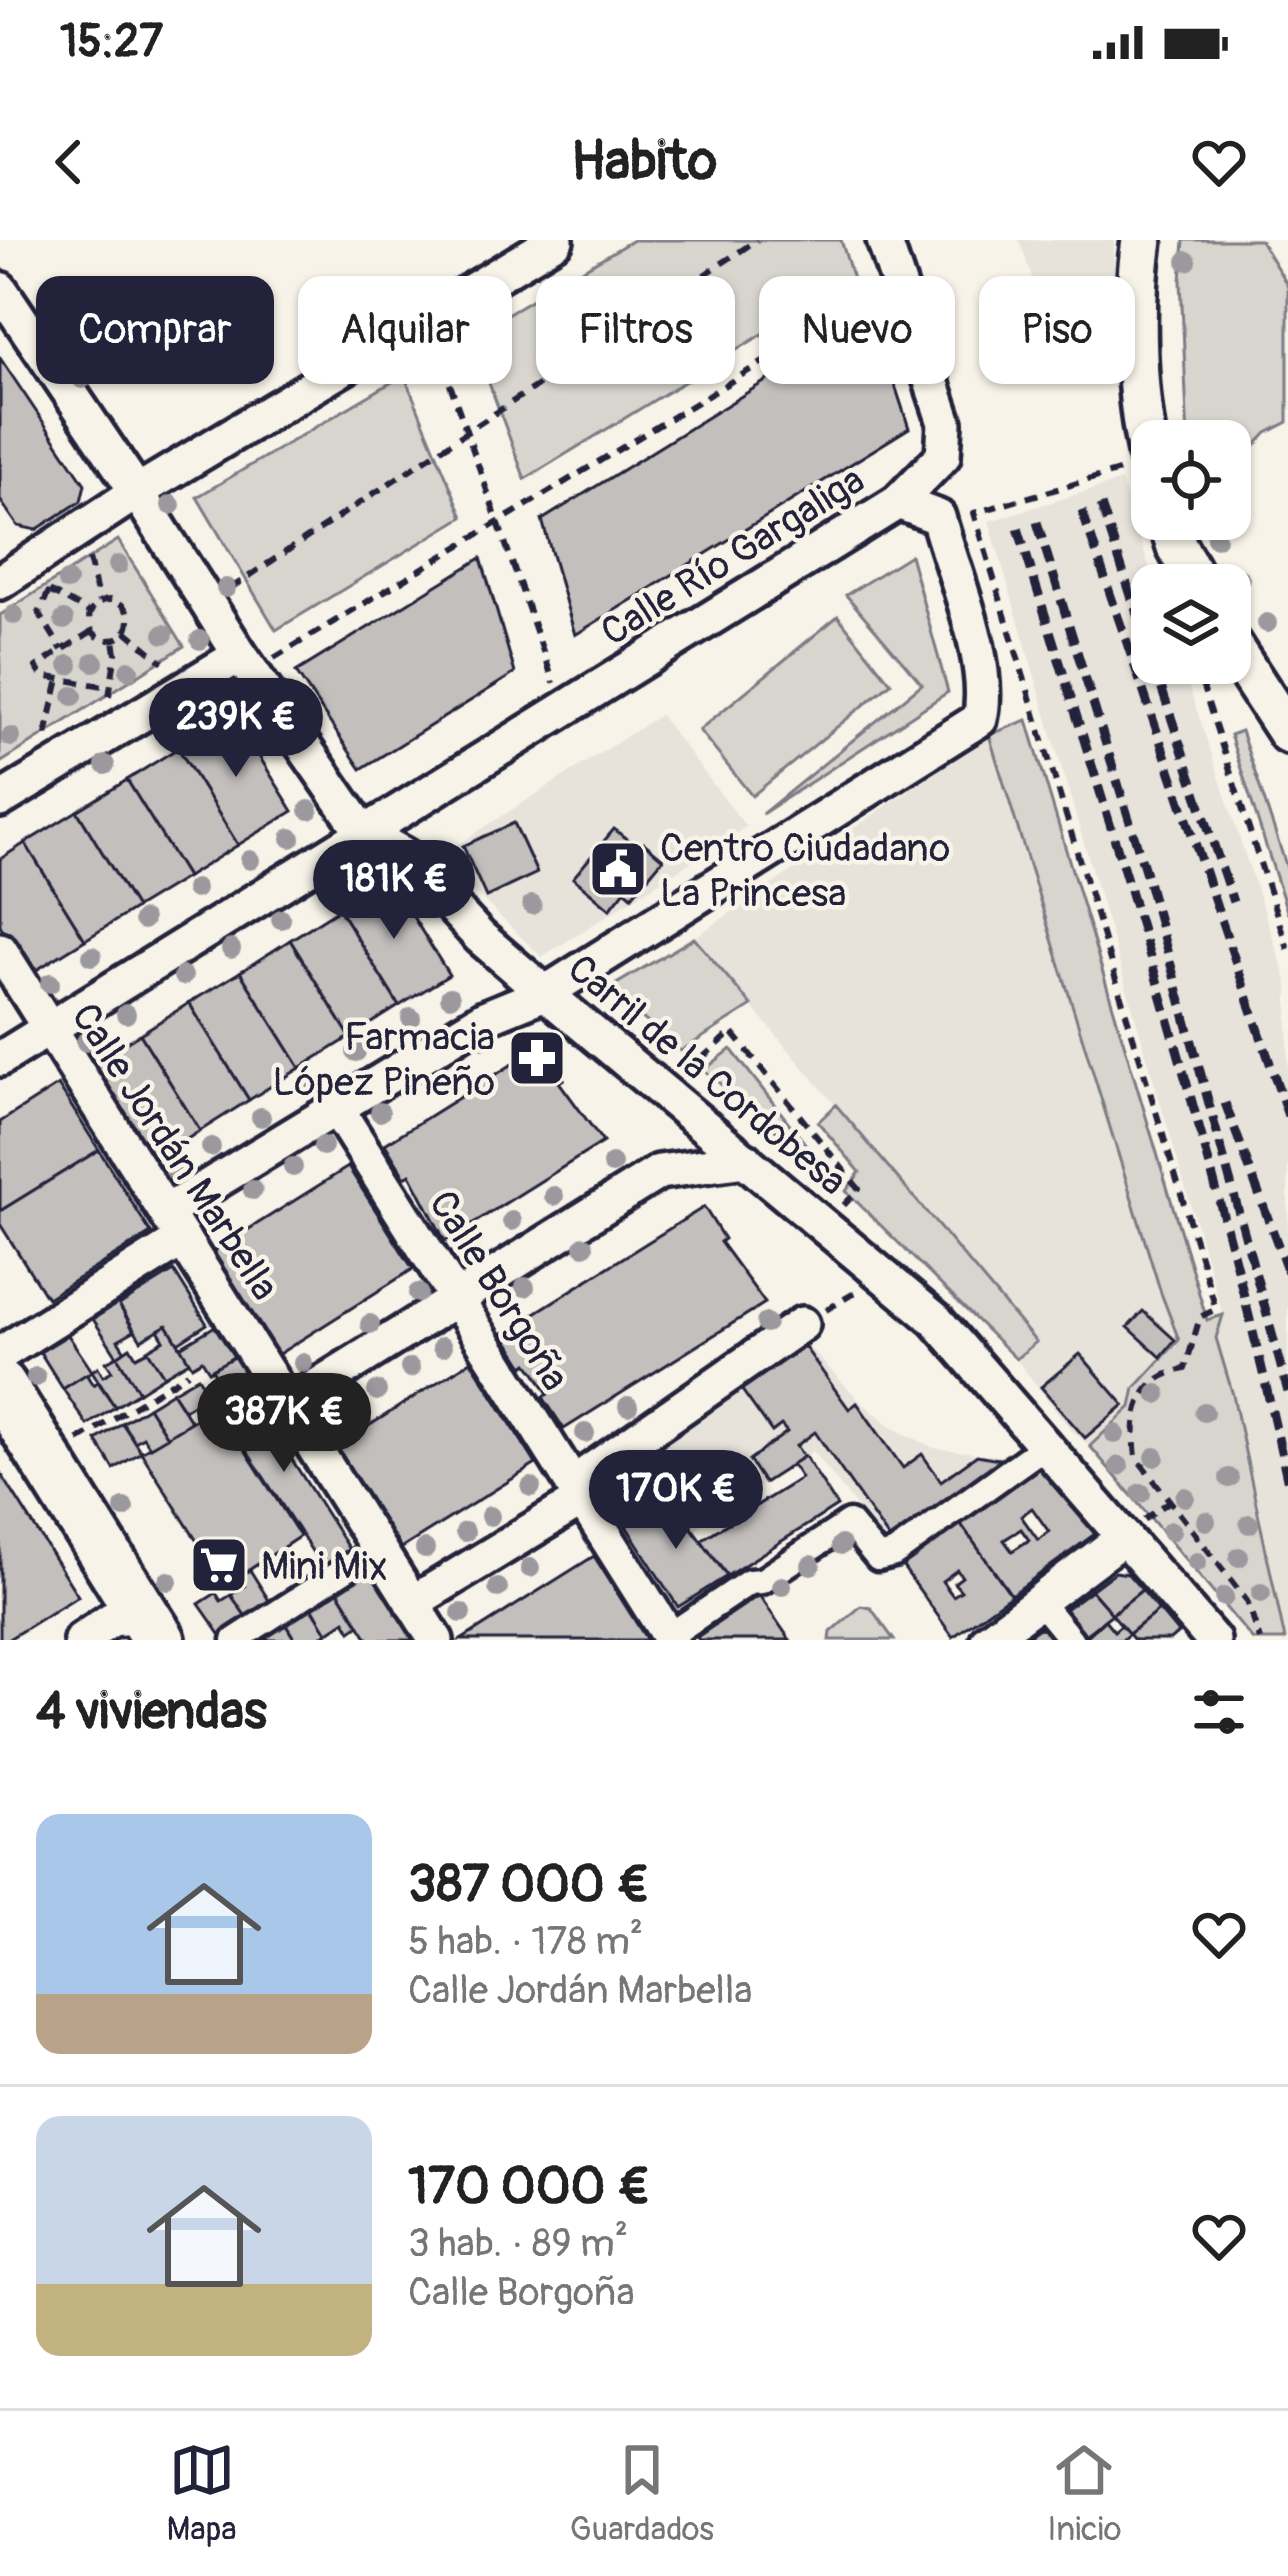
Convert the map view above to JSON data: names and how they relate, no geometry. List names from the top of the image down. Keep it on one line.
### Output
{"streets":{"street":["Calle Río Gargaliga","Carril de la Cordobesa","Calle Jordán Marbella","Calle Borgoña"]},"crossings":[["Calle Río Gargaliga","Carril de la Cordobesa"],["Calle Río Gargaliga","Calle Jordán Marbella"]],"places":{"public building":["Centro Ciudadano La Princesa"],"pharmacy":["Farmacia López Pineño"],"supermarket":["Mini Mix"]},"page":{"status":"15:27","header":"Habito","chip":["Comprar","Alquilar","Filtros","Nuevo","Piso"],"price":["239K €","181K €","387K €","170K €"],"heading":"4 viviendas","list":[{"name":"387 000 €","note":"5 hab. · 178 m² · Calle Jordán Marbella"},{"name":"170 000 €","note":"3 hab. · 89 m² · Calle Borgoña"}],"tabs":["Mapa","Guardados","Inicio"]}}
